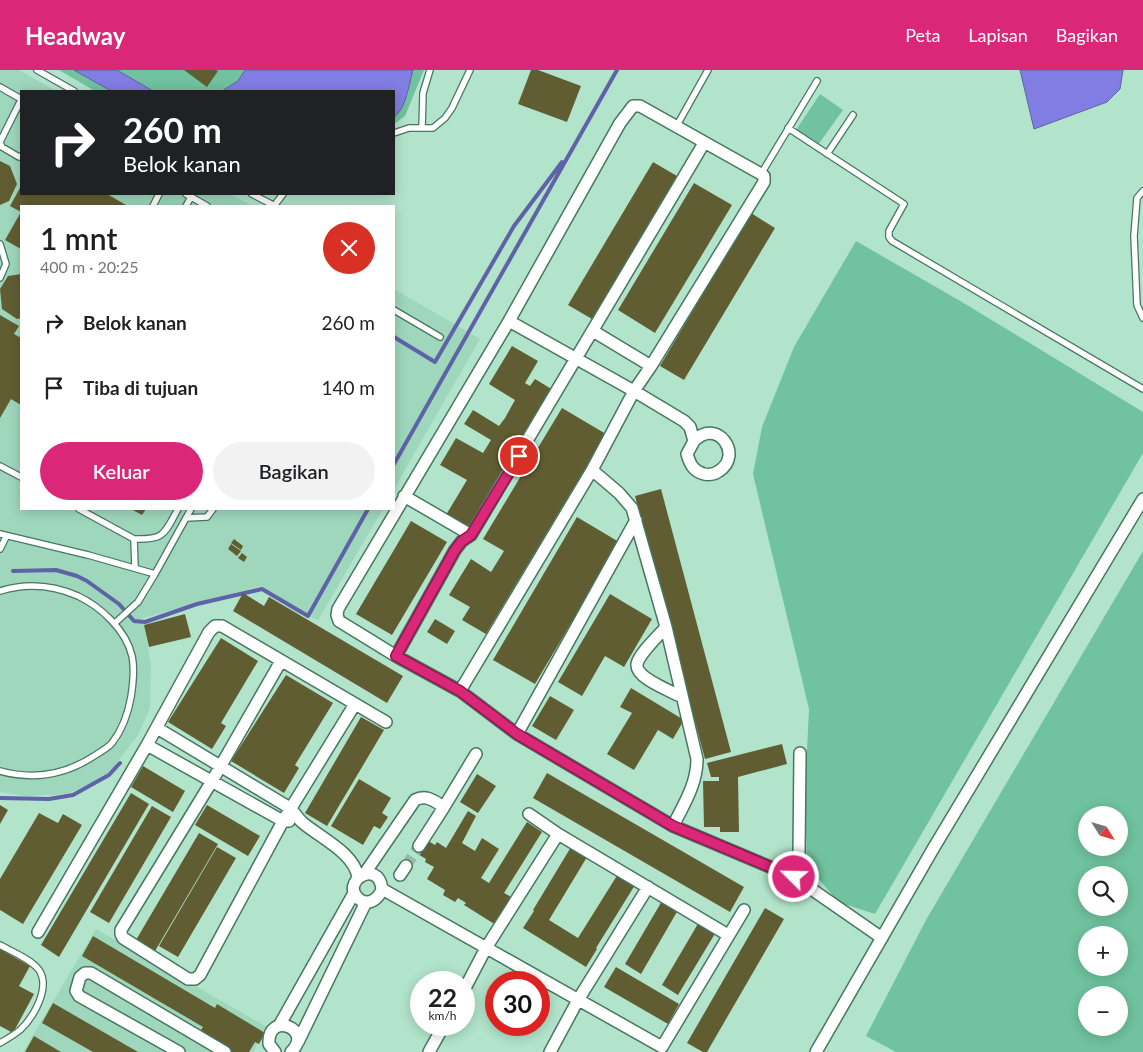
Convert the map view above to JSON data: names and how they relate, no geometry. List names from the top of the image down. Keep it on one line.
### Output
{"north":"bottom right","page":{"header":"Headway","nav":["Peta","Lapisan","Bagikan"],"turn":["260 m","Belok kanan"],"heading":["1 mnt","400 m · 20:25"],"list":[{"name":"Belok kanan","value":"260 m"},{"name":"Tiba di tujuan","value":"140 m"}],"buttons":["Keluar","Bagikan"],"map_buttons":["+","−"],"speed":"22 km/h","limit":"30"}}
